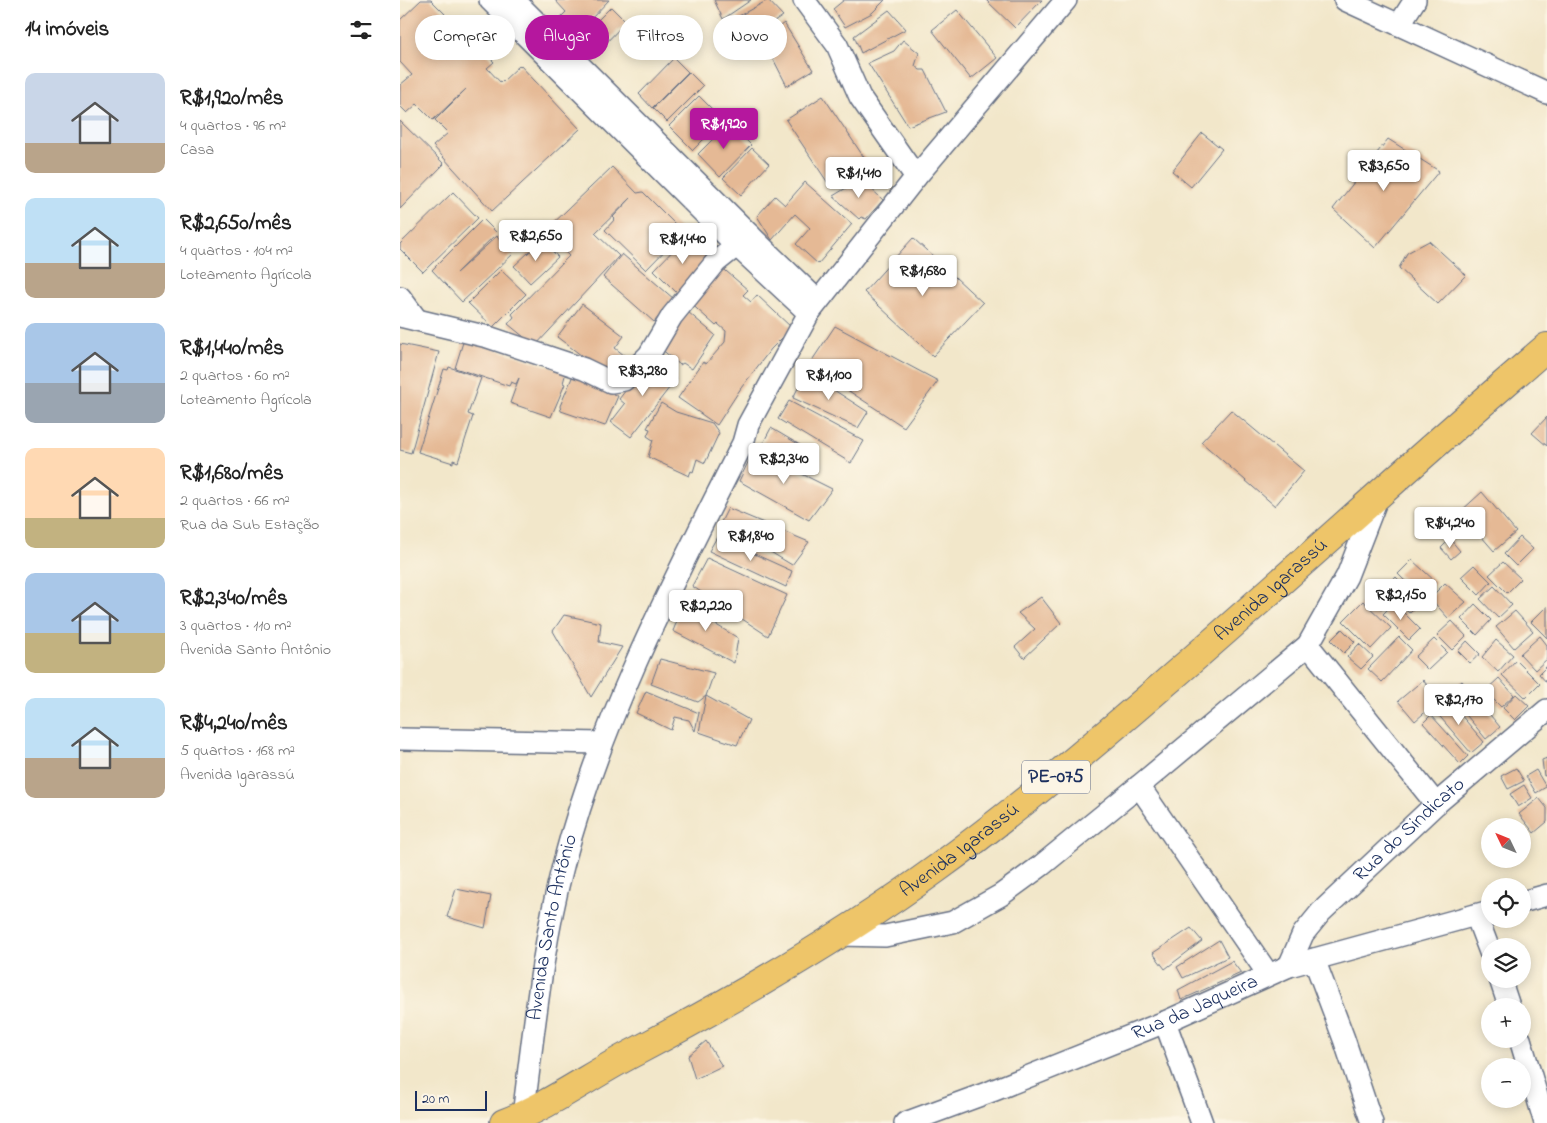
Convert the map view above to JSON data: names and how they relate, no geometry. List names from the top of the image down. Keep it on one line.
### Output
{"streets":{"main road":["Avenida Igarassú","PE-075"],"street":["Rua do Sindicato","Avenida Santo Antônio","Rua da Jaqueira"]},"crossings":[["Avenida Igarassú","Avenida Santo Antônio"],["Rua do Sindicato","Rua da Jaqueira"]],"scale_bar":"20 m","north":"top left","page":{"heading":"14 imóveis","chip":["Comprar","Alugar","Filtros","Novo"],"list":[{"name":"R$1,920/mês","note":"4 quartos · 96 m² · Casa"},{"name":"R$2,650/mês","note":"4 quartos · 104 m² · Loteamento Agrícola"},{"name":"R$1,440/mês","note":"2 quartos · 60 m² · Loteamento Agrícola"},{"name":"R$1,680/mês","note":"2 quartos · 66 m² · Rua da Sub Estação"},{"name":"R$2,340/mês","note":"3 quartos · 110 m² · Avenida Santo Antônio"},{"name":"R$4,240/mês","note":"5 quartos · 168 m² · Avenida Igarassú"}],"price":["R$1,920","R$3,650","R$1,410","R$2,650","R$1,440","R$1,680","R$3,280","R$1,100","R$2,340","R$4,240","R$1,840","R$2,150","R$2,220","R$2,170"],"map_buttons":["+","−"],"scale":"20 m"}}
